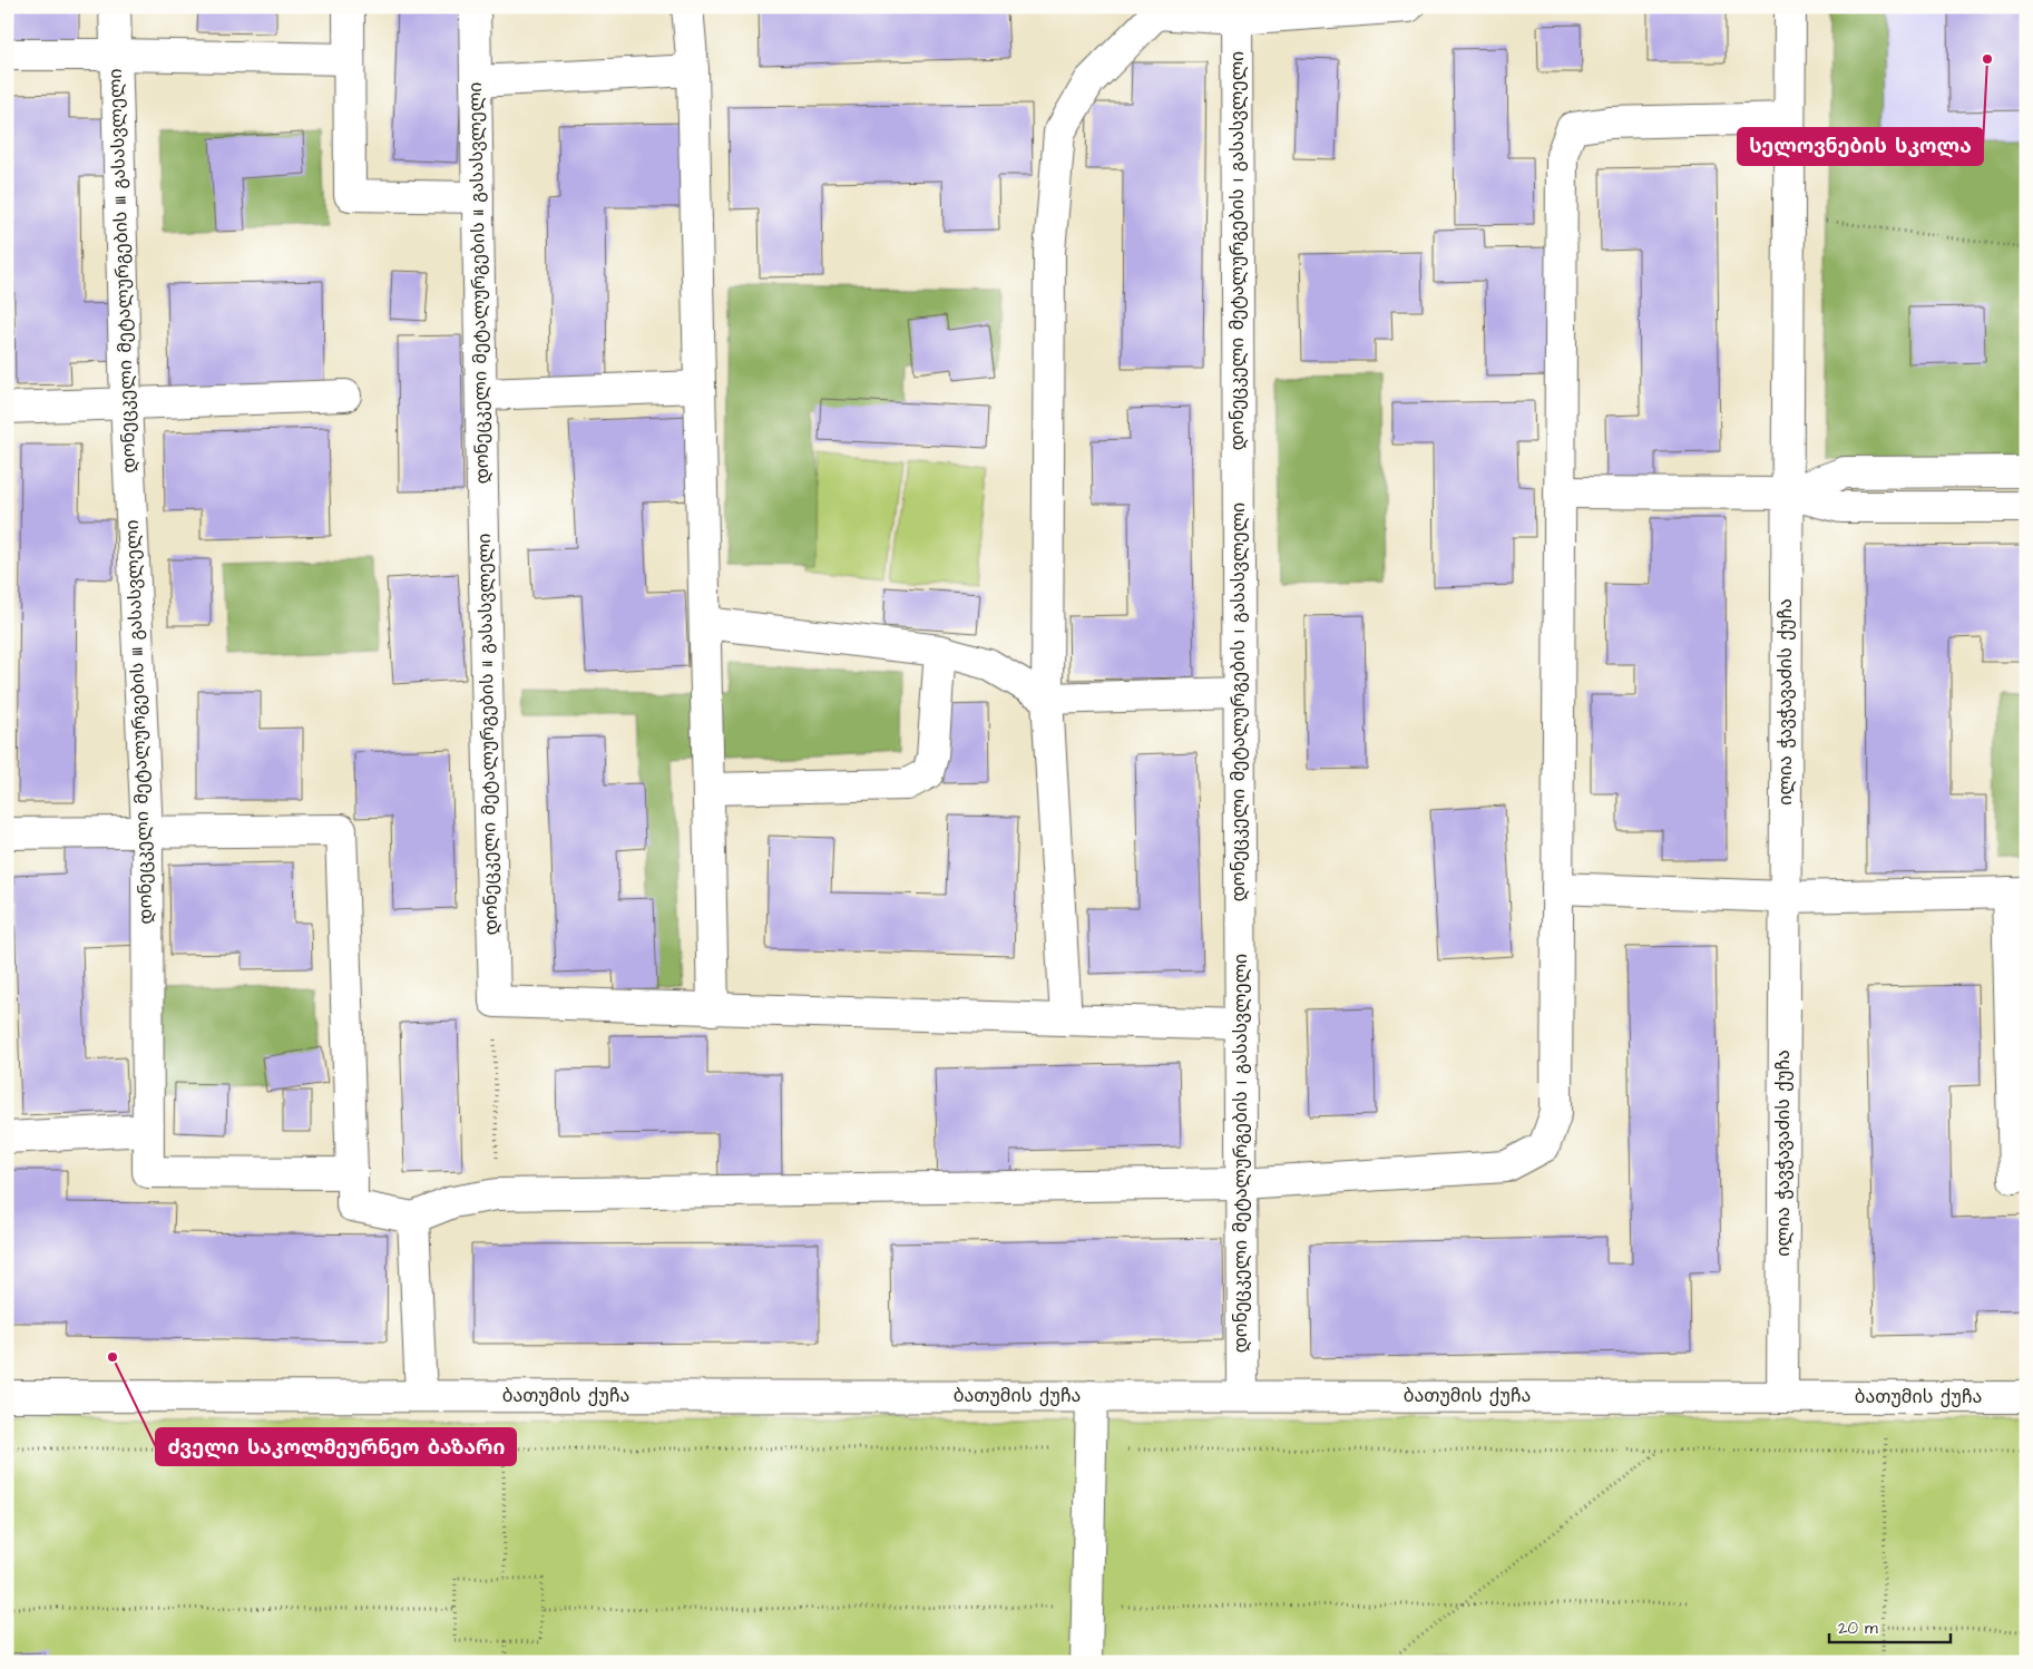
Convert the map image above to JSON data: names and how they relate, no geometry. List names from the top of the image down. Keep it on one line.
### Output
{"streets":{"street":["დონეცკელი მეტალურგების I გასასვლელი","დონეცკელი მეტალურგების III გასასვლელი","დონეცკელი მეტალურგების II გასასვლელი","ილია ჭავჭავაძის ქუჩა","ბათუმის ქუჩა"]},"crossings":[["დონეცკელი მეტალურგების I გასასვლელი","ბათუმის ქუჩა"],["ილია ჭავჭავაძის ქუჩა","ბათუმის ქუჩა"]],"places":["სელოვნების სკოლა","ძველი საკოლმეურნეო ბაზარი"],"scale_bar":"20 m"}
